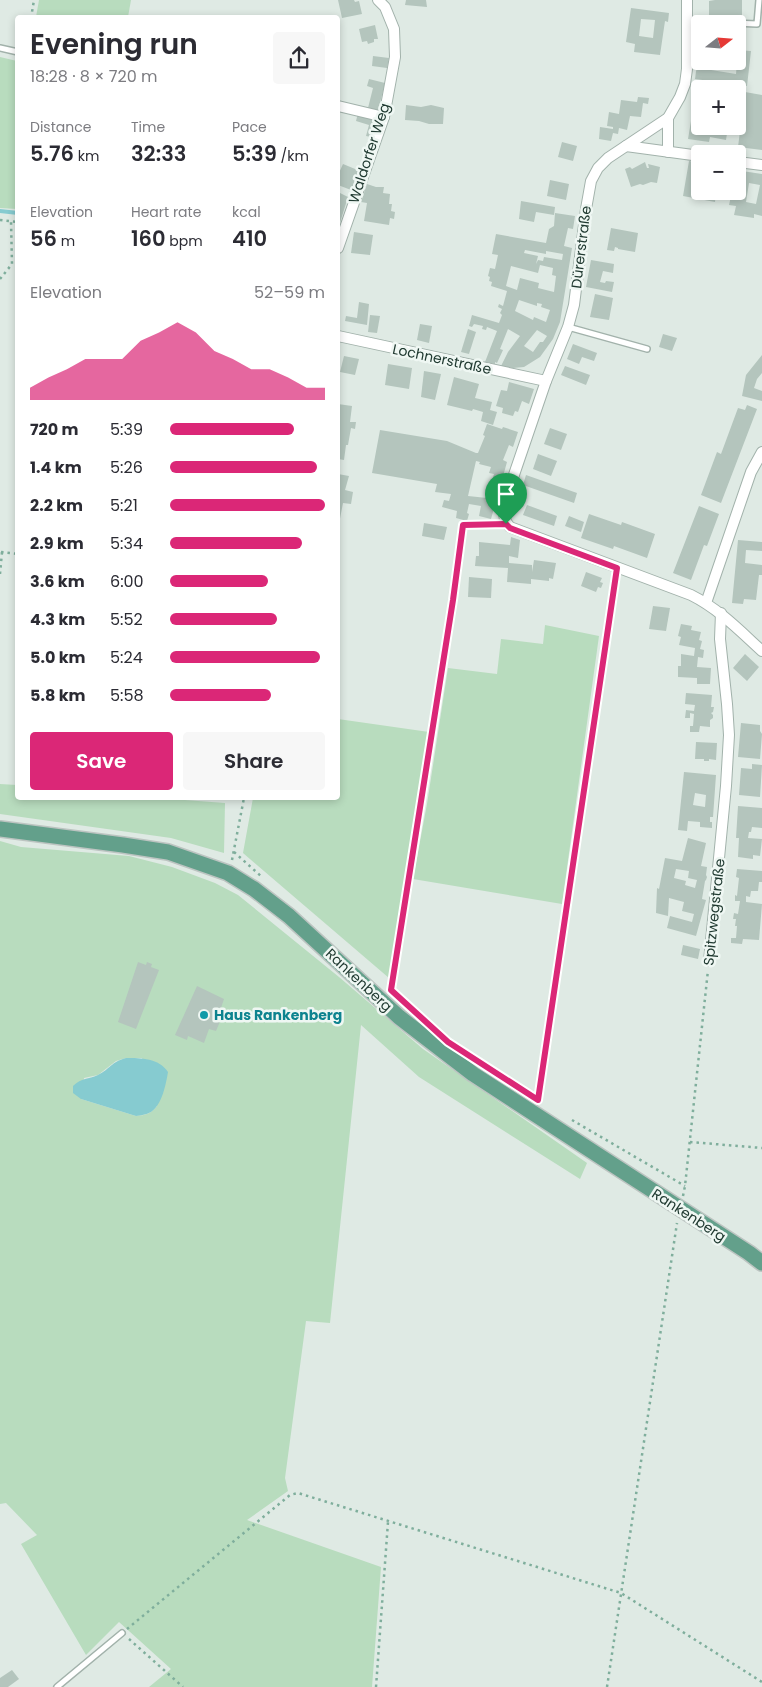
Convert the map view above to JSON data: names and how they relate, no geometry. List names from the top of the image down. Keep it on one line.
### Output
{"streets":{"main road":["Rankenberg"],"street":["Waldorfer Weg","Dürerstraße","Lochnerstraße","Spitzwegstraße"]},"crossings":[["Dürerstraße","Lochnerstraße"],["Spitzwegstraße","Rankenberg"]],"places":["Haus Rankenberg"],"north":"right","page":{"map_buttons":["+","−"],"heading":["Evening run","18:28 · 8 × 720 m"],"stats":[["Distance","5.76 km"],["Time","32:33"],["Pace","5:39 /km"],["Elevation","56 m"],["Heart rate","160 bpm"],["kcal","410"]],"chart":["Elevation","52–59 m"],"list":[{"name":"720 m","note":"5:39"},{"name":"1.4 km","note":"5:26"},{"name":"2.2 km","note":"5:21"},{"name":"2.9 km","note":"5:34"},{"name":"3.6 km","note":"6:00"},{"name":"4.3 km","note":"5:52"},{"name":"5.0 km","note":"5:24"},{"name":"5.8 km","note":"5:58"}],"buttons":["Save","Share"]}}
